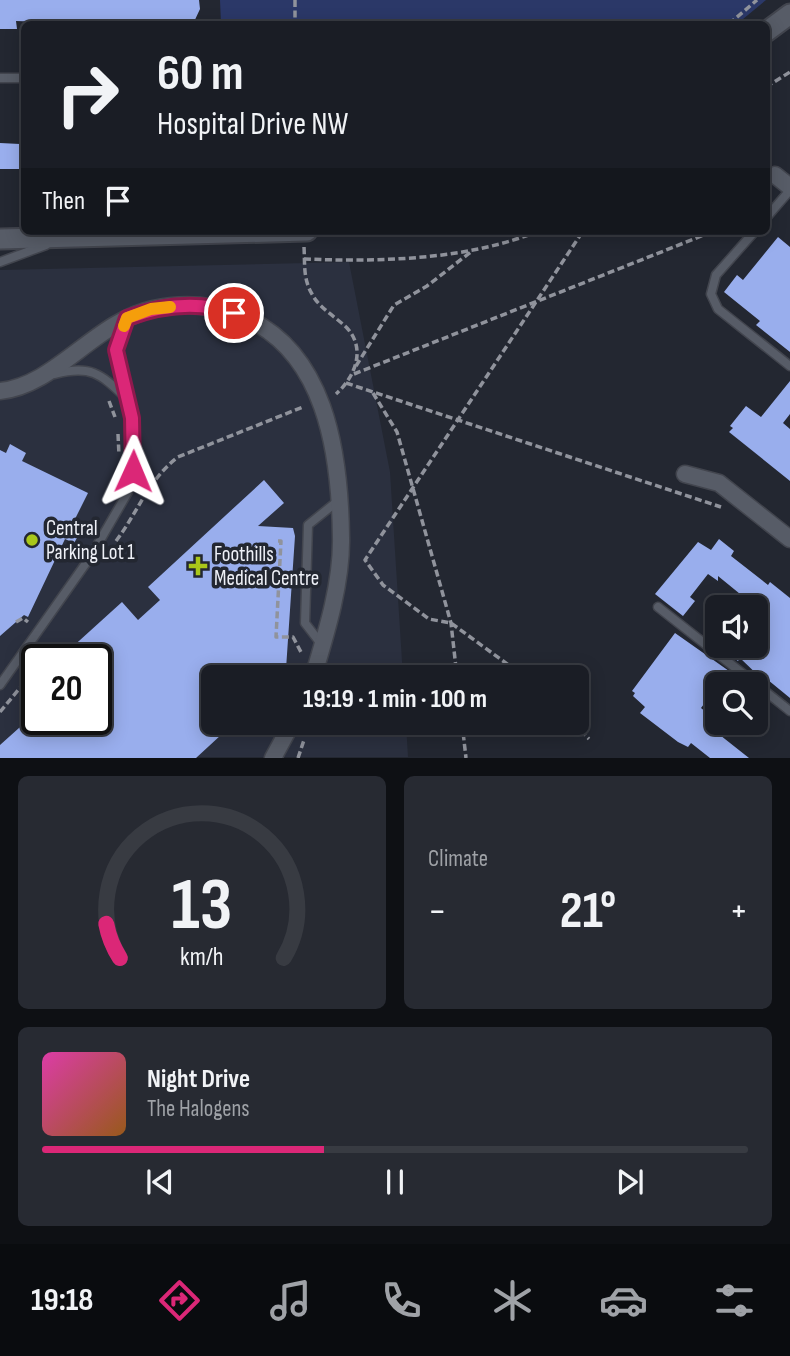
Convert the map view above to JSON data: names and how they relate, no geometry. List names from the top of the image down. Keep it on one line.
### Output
{"places":{"other":["Central Parking Lot 1"],"health":["Foothills Medical Centre"]},"page":{"turn":["60 m","Hospital Drive NW"],"then":"Then","limit":"20","trip":"19:19 · 1 min · 100 m","tile":"Climate","heat":["−","21°","+"],"song":["Night Drive","The Halogens"],"tabs":"19:18","gauge":["13","km/h"]}}
